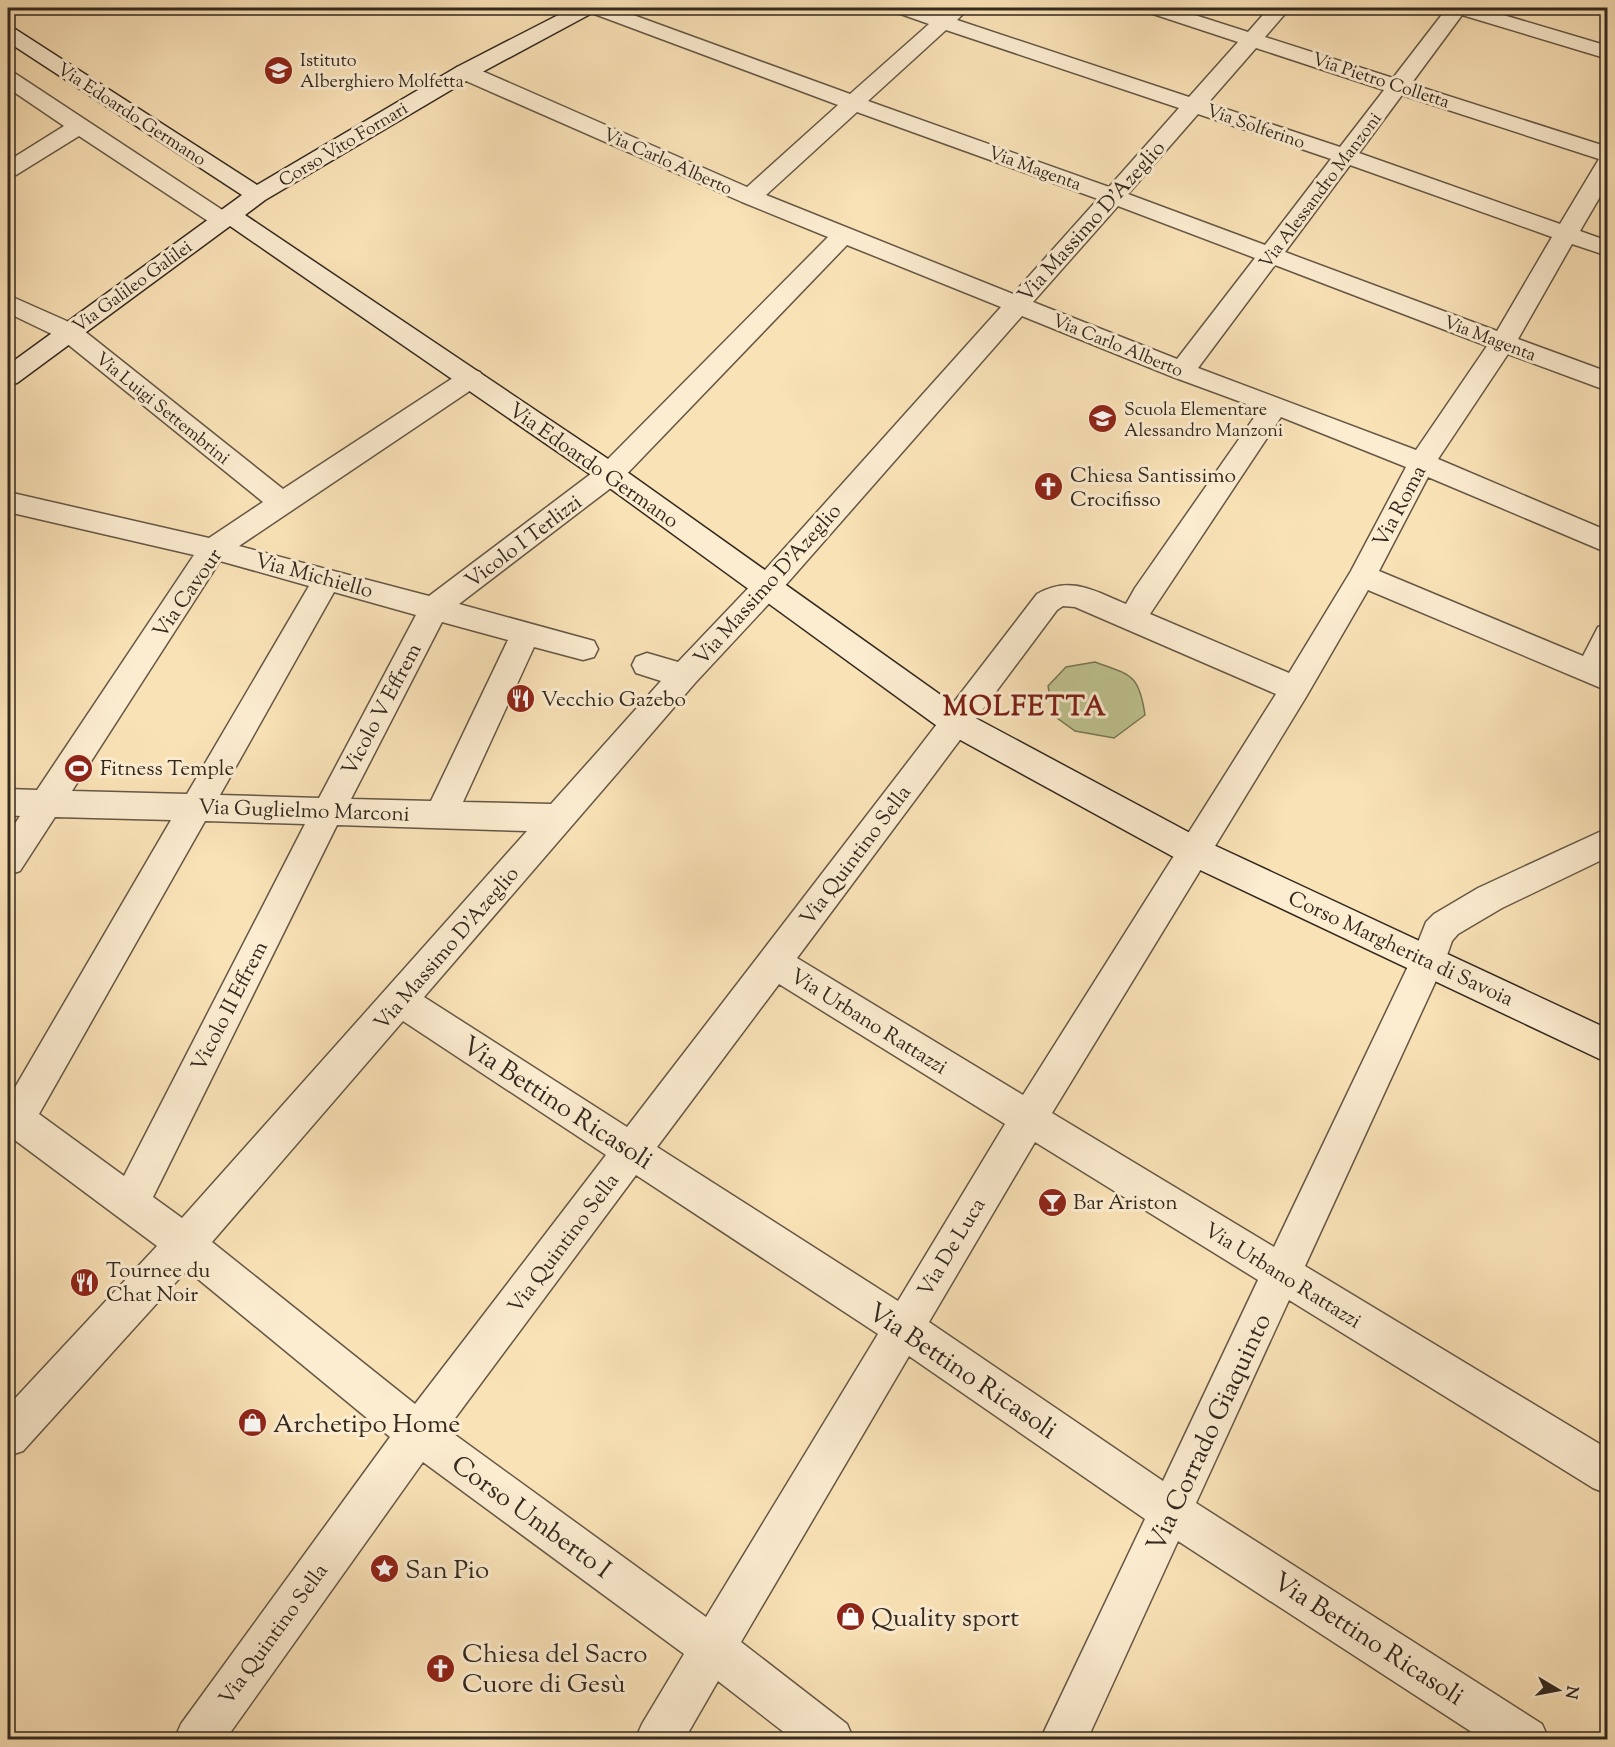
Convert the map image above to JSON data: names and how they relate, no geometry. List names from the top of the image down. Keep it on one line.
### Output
{"streets":{"street":["Via Pietro Colletta","Via Edoardo Germano","Via Solferino","Corso Vito Fornari","Via Carlo Alberto","Via Magenta","Via Alessandro Manzoni","Via Massimo D'Azeglio","Via Galileo Galilei","Via Luigi Settembrini","Via Roma","Vicolo I Terlizzi","Via Michiello","Via Cavour","Vicolo V Effrem","Via Guglielmo Marconi","Via Quintino Sella","Corso Margherita di Savoia","Vicolo II Effrem","Via Urbano Rattazzi","Via Bettino Ricasoli","Via De Luca","Via Corrado Giaquinto","Corso Umberto I"]},"crossings":[["Via Pietro Colletta","Via Alessandro Manzoni"],["Via Pietro Colletta","Via Massimo D'Azeglio"],["Via Edoardo Germano","Corso Vito Fornari"],["Via Edoardo Germano","Via Massimo D'Azeglio"],["Via Edoardo Germano","Via Galileo Galilei"],["Via Edoardo Germano","Vicolo I Terlizzi"],["Via Edoardo Germano","Via Cavour"],["Via Edoardo Germano","Via Quintino Sella"],["Via Edoardo Germano","Corso Margherita di Savoia"],["Via Solferino","Via Alessandro Manzoni"],["Via Solferino","Via Massimo D'Azeglio"],["Via Solferino","Via Roma"],["Corso Vito Fornari","Via Carlo Alberto"],["Corso Vito Fornari","Via Galileo Galilei"],["Via Carlo Alberto","Via Alessandro Manzoni"],["Via Carlo Alberto","Via Massimo D'Azeglio"],["Via Carlo Alberto","Via Roma"],["Via Carlo Alberto","Vicolo I Terlizzi"],["Via Magenta","Via Alessandro Manzoni"],["Via Magenta","Via Massimo D'Azeglio"],["Via Magenta","Via Roma"],["Via Massimo D'Azeglio","Via Guglielmo Marconi"],["Via Massimo D'Azeglio","Via Bettino Ricasoli"],["Via Massimo D'Azeglio","Corso Umberto I"],["Via Galileo Galilei","Via Luigi Settembrini"],["Via Luigi Settembrini","Via Cavour"],["Via Roma","Via Quintino Sella"],["Via Roma","Corso Margherita di Savoia"],["Via Roma","Via De Luca"],["Vicolo I Terlizzi","Via Michiello"],["Vicolo I Terlizzi","Vicolo V Effrem"],["Via Michiello","Via Cavour"],["Via Michiello","Vicolo V Effrem"],["Via Cavour","Via Guglielmo Marconi"],["Vicolo V Effrem","Via Guglielmo Marconi"],["Vicolo V Effrem","Vicolo II Effrem"],["Via Guglielmo Marconi","Vicolo II Effrem"],["Via Quintino Sella","Corso Margherita di Savoia"],["Via Quintino Sella","Via Urbano Rattazzi"],["Via Quintino Sella","Via Bettino Ricasoli"],["Via Quintino Sella","Corso Umberto I"],["Corso Margherita di Savoia","Via De Luca"],["Corso Margherita di Savoia","Via Corrado Giaquinto"],["Vicolo II Effrem","Corso Umberto I"],["Via Urbano Rattazzi","Via De Luca"],["Via Urbano Rattazzi","Via Corrado Giaquinto"],["Via Bettino Ricasoli","Via De Luca"],["Via Bettino Ricasoli","Via Corrado Giaquinto"],["Via De Luca","Corso Umberto I"]],"districts":["MOLFETTA"],"places":{"school or university":["Istituto Alberghiero Molfetta","Scuola Elementare Alessandro Manzoni"],"church":["Chiesa Santissimo Crocifisso","Chiesa del Sacro Cuore di Gesù"],"restaurant":["Vecchio Gazebo","Tournee du Chat Noir"],"sports":["Fitness Temple"],"bar":["Bar Ariston"],"shop":["Archetipo Home","Quality sport"],"place":["San Pio"]},"north":"right"}
